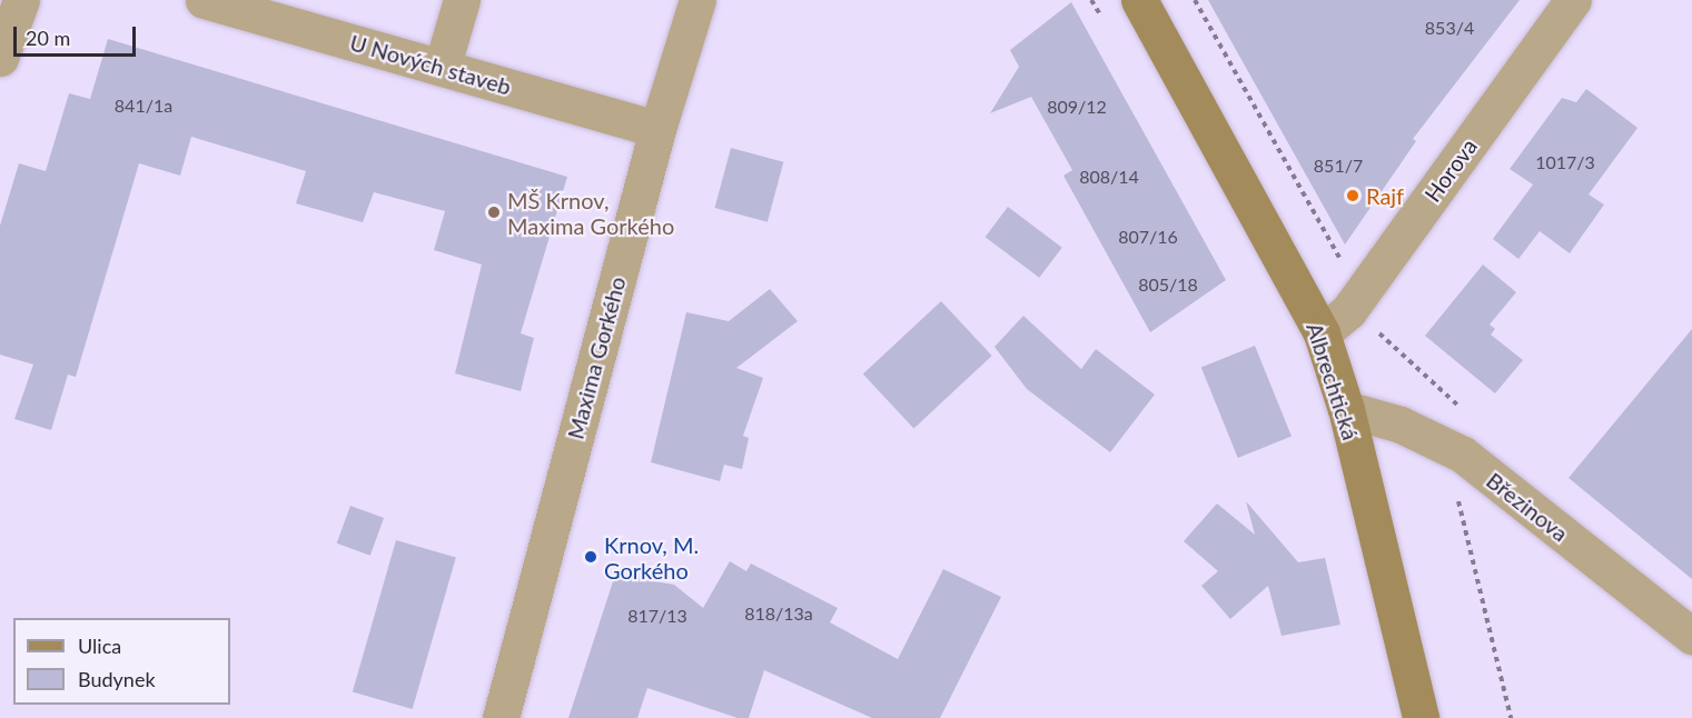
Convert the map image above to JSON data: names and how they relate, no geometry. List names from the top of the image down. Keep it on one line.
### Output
{"streets":{"main road":["Albrechtická"],"street":["U Nových staveb","Horova","Maxima Gorkého","Březinova"]},"crossings":[["U Nových staveb","Maxima Gorkého"],["Horova","Albrechtická"],["Albrechtická","Březinova"]],"places":["Rajf","MŠ Krnov, Maxima Gorkého","Krnov, M. Gorkého"],"house_numbers":["853/4","841/1a","809/12","1017/3","851/7","808/14","807/16","805/18","818/13a","817/13"],"legend":["Ulica","Budynek"],"scale_bar":"20 m"}
